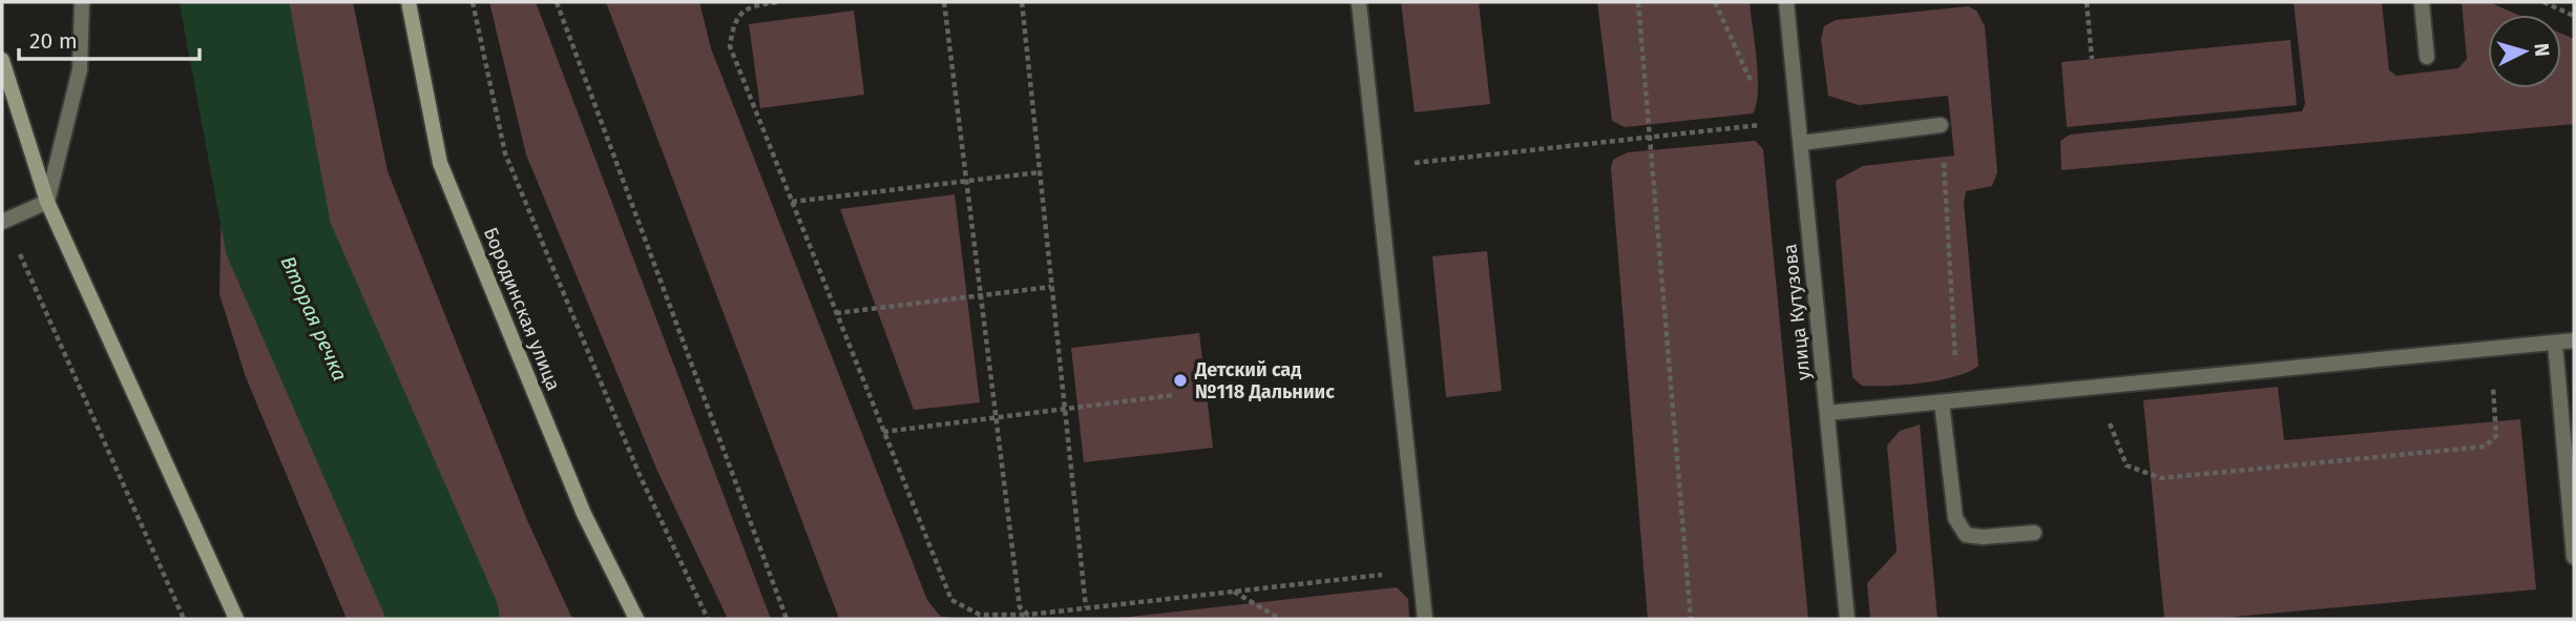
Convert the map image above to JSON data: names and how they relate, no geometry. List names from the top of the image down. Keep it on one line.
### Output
{"streets":{"main road":["Бородинская улица"],"lane":["улица Кутузова"]},"water":["Вторая речка"],"places":["Детский сад №118 Дальниис"],"scale_bar":"20 m","north":"right"}
